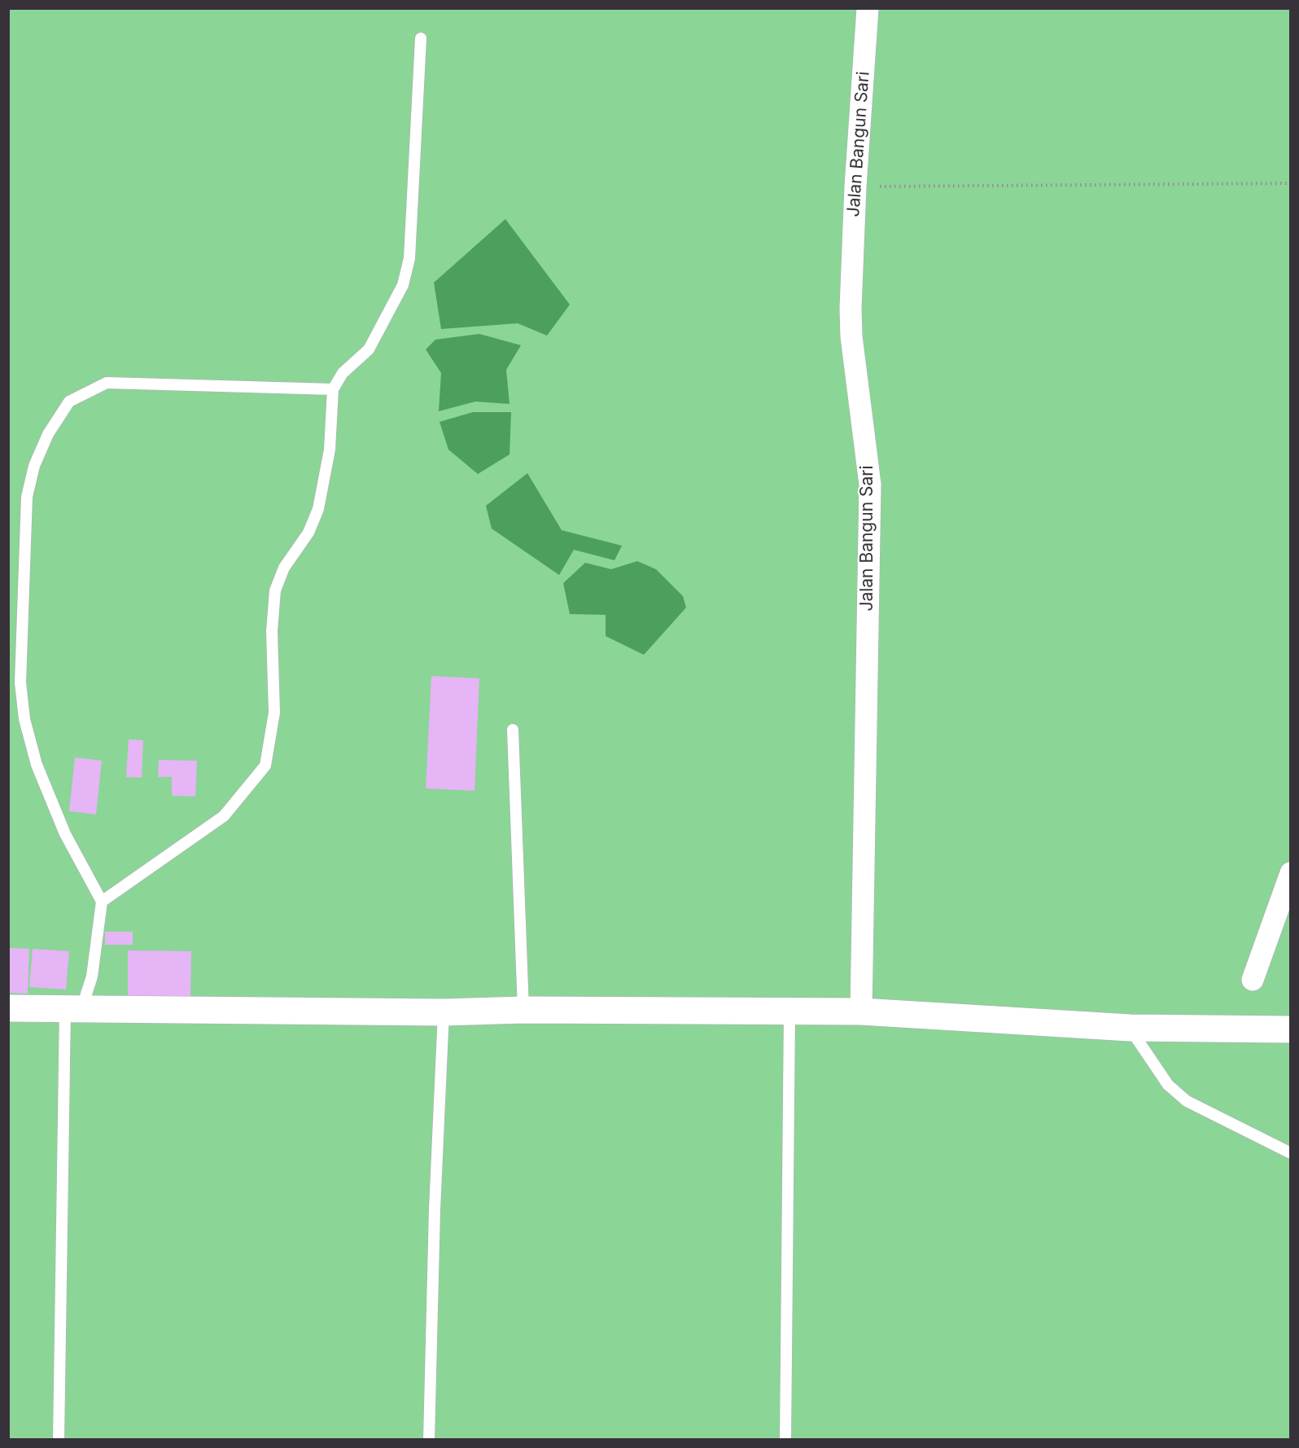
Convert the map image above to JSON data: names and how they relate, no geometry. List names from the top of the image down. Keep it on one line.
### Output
{"streets":{"street":["Jalan Bangun Sari"]}}
